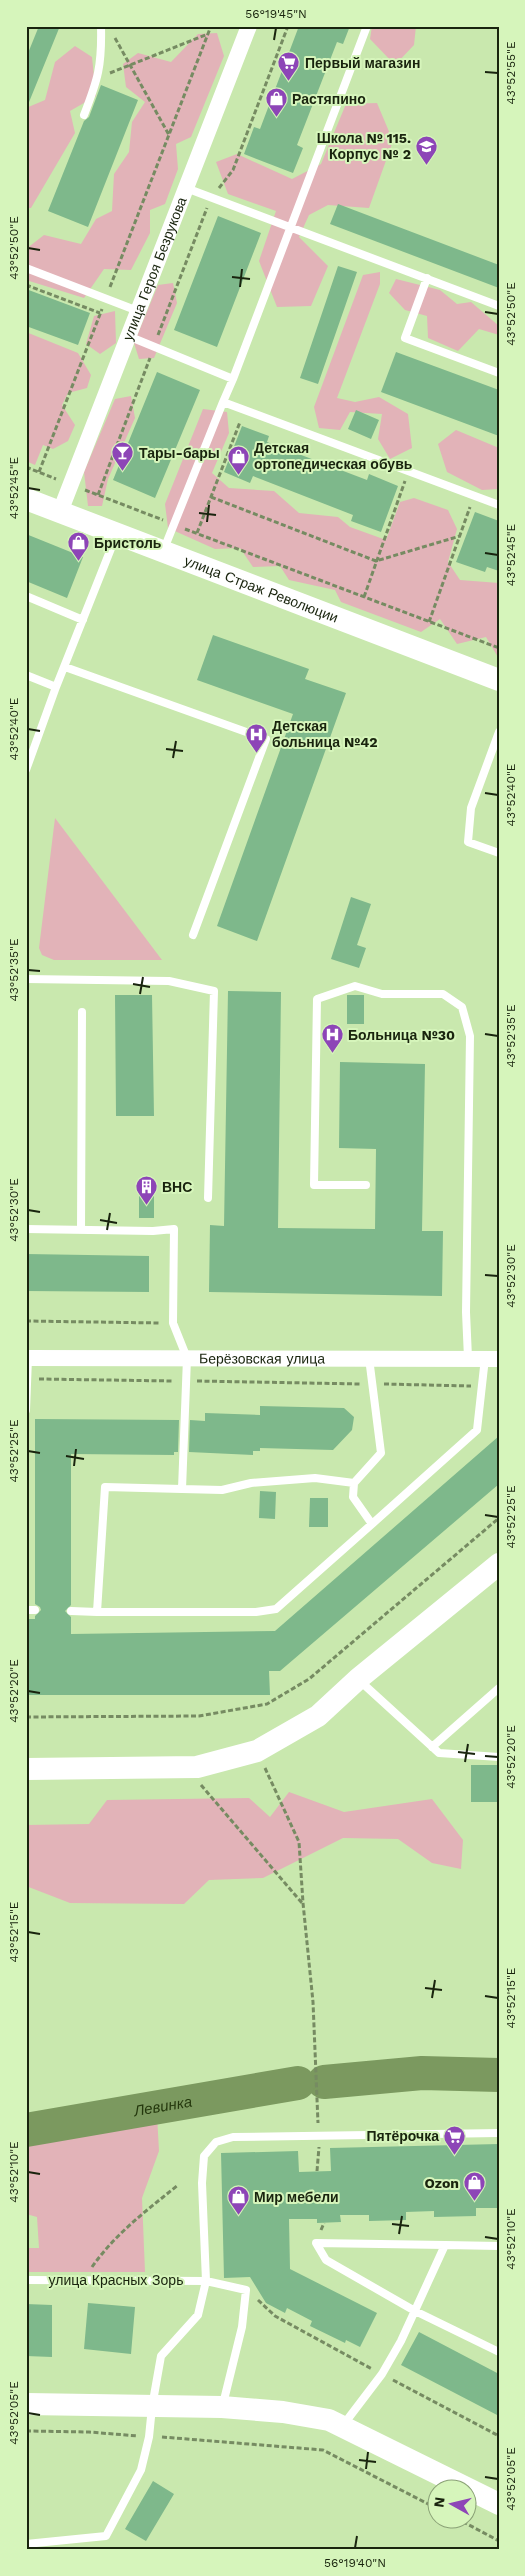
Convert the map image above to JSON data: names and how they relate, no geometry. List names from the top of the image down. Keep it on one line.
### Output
{"streets":{"street":["улица Героя Безрукова","улица Страж Революции","Берёзовская улица"],"lane":["улица Красных Зорь"]},"crossings":[["улица Героя Безрукова","улица Страж Революции"]],"water":["Левинка"],"places":{"supermarket":["Первый магазин","Пятёрочка"],"shop":["Растяпино","Детская ортопедическая обувь","Бристоль","Ozon","Мир мебели"],"school or university":["Школа № 115. Корпус № 2"],"bar":["Тары-бары"],"hospital":["Детская больница №42","Больница №30"],"building":["ВНС"]},"north":"left","coordinates":["56°19'45\"N","43°52'55\"E","43°52'50\"E","43°52'45\"E","43°52'40\"E","43°52'35\"E","43°52'30\"E","43°52'25\"E","43°52'20\"E","43°52'15\"E","43°52'10\"E","43°52'05\"E","56°19'40\"N"]}
